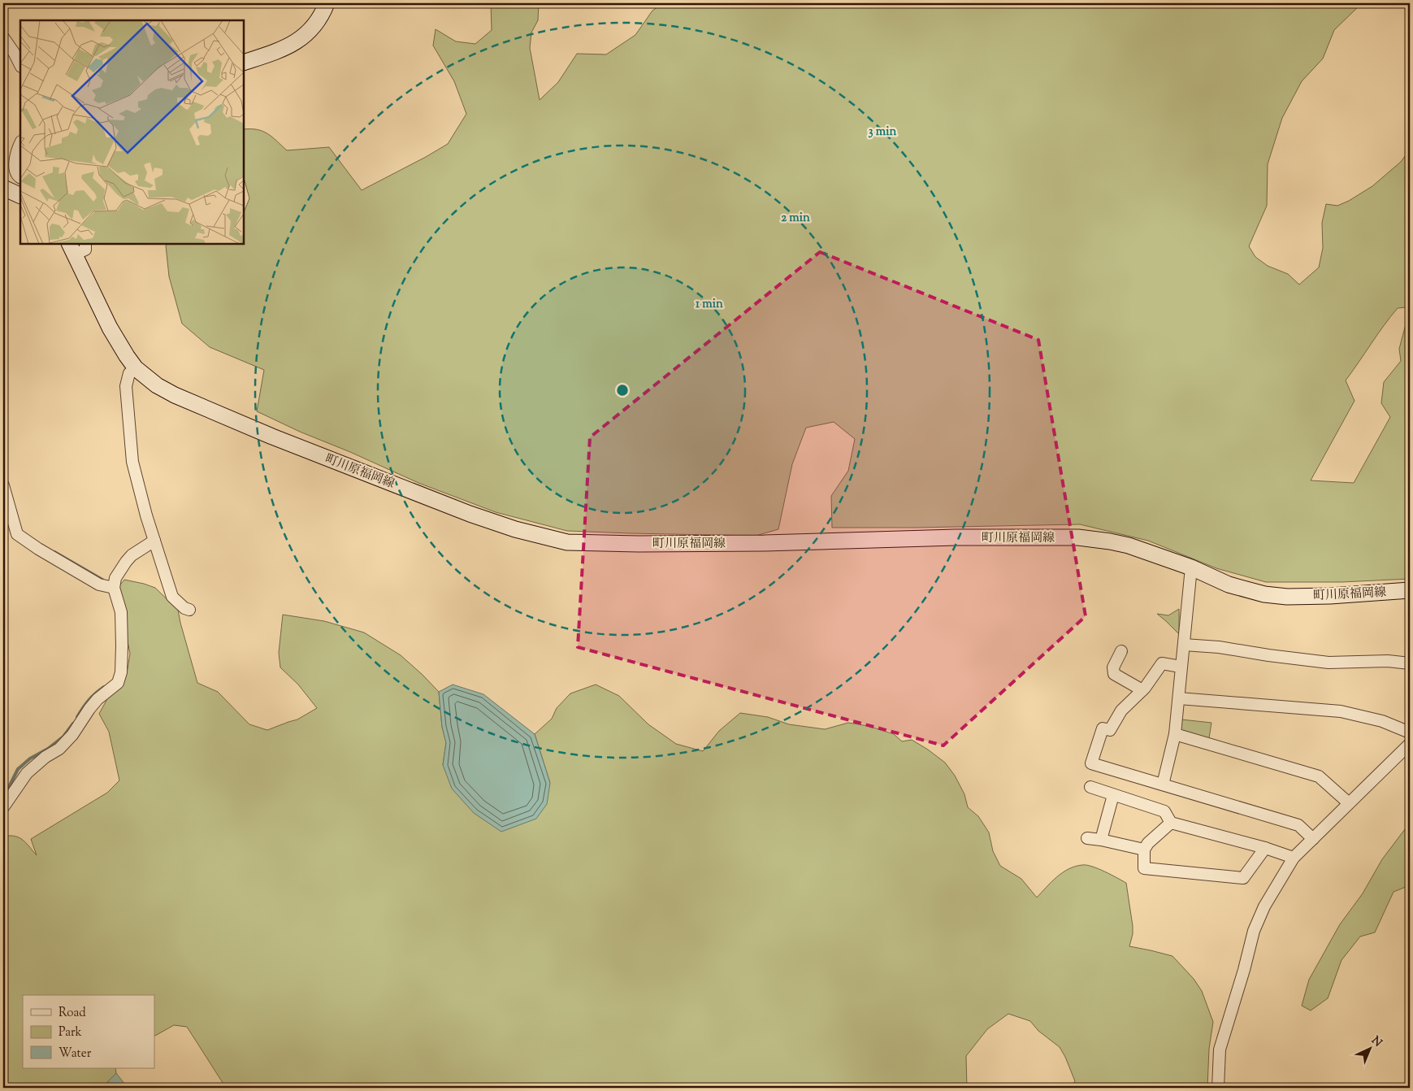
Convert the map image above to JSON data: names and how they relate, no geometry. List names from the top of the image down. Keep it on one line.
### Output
{"streets":{"main road":["町川原福岡線"]},"legend":["Road","Park","Water"],"north":"top right","rings":["3 min","2 min","1 min"]}
